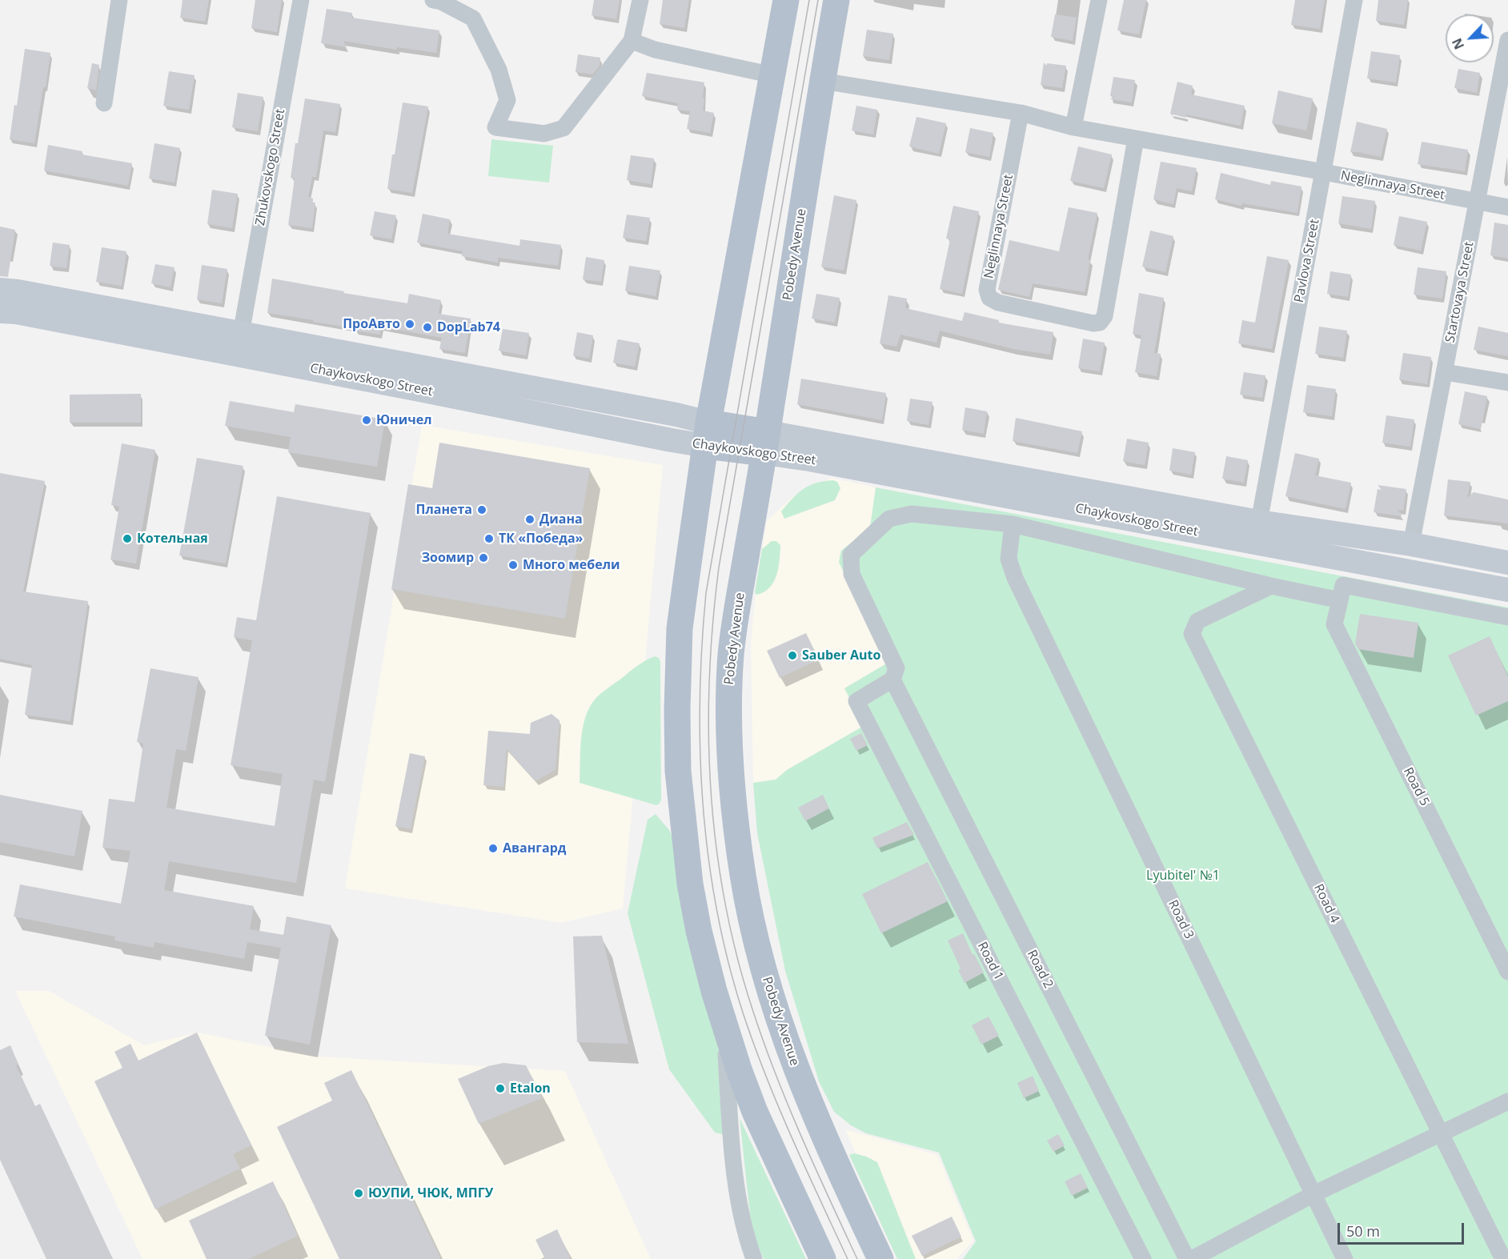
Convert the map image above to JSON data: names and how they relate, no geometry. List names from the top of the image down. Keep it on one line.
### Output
{"streets":{"main road":["Pobedy Avenue","Chaykovskogo Street"],"street":["Zhukovskogo Street","Neglinnaya Street","Pavlova Street","Startovaya Street","Road 5","Road 4","Road 3","Road 1","Road 2"]},"crossings":[["Zhukovskogo Street","Chaykovskogo Street"],["Neglinnaya Street","Pobedy Avenue"],["Neglinnaya Street","Pavlova Street"],["Neglinnaya Street","Startovaya Street"],["Pobedy Avenue","Chaykovskogo Street"],["Pavlova Street","Chaykovskogo Street"],["Startovaya Street","Chaykovskogo Street"],["Road 1","Road 2"]],"parks":["Lyubitel' №1"],"places":["ПроАвто","DopLab74","Юничел","Планета","Диана","Котельная","ТК «Победа»","Зоомир","Много мебели","Sauber Auto","Авангард","Etalon","ЮУПИ, ЧЮК, МПГУ"],"scale_bar":"50 m","north":"bottom left"}
